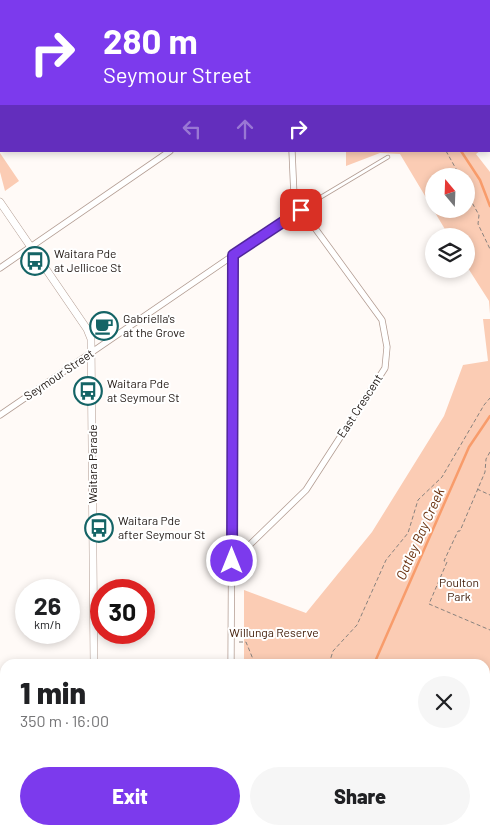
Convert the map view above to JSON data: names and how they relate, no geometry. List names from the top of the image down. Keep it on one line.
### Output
{"streets":{"street":["Seymour Street","East Crescent","Waitara Parade"]},"crossings":[["Seymour Street","East Crescent"],["Seymour Street","Waitara Parade"]],"water":["Oatley Bay Creek"],"parks":["Poulton Park","Willunga Reserve"],"places":{"bus stop":["Waitara Pde at Jellicoe St","Waitara Pde at Seymour St","Waitara Pde after Seymour St"],"cafe":["Gabriella's at the Grove"]},"north":"top","page":{"turn":["280 m","Seymour Street"],"speed":"26 km/h","limit":"30","heading":["1 min","350 m · 16:00"],"buttons":["Exit","Share"]}}
